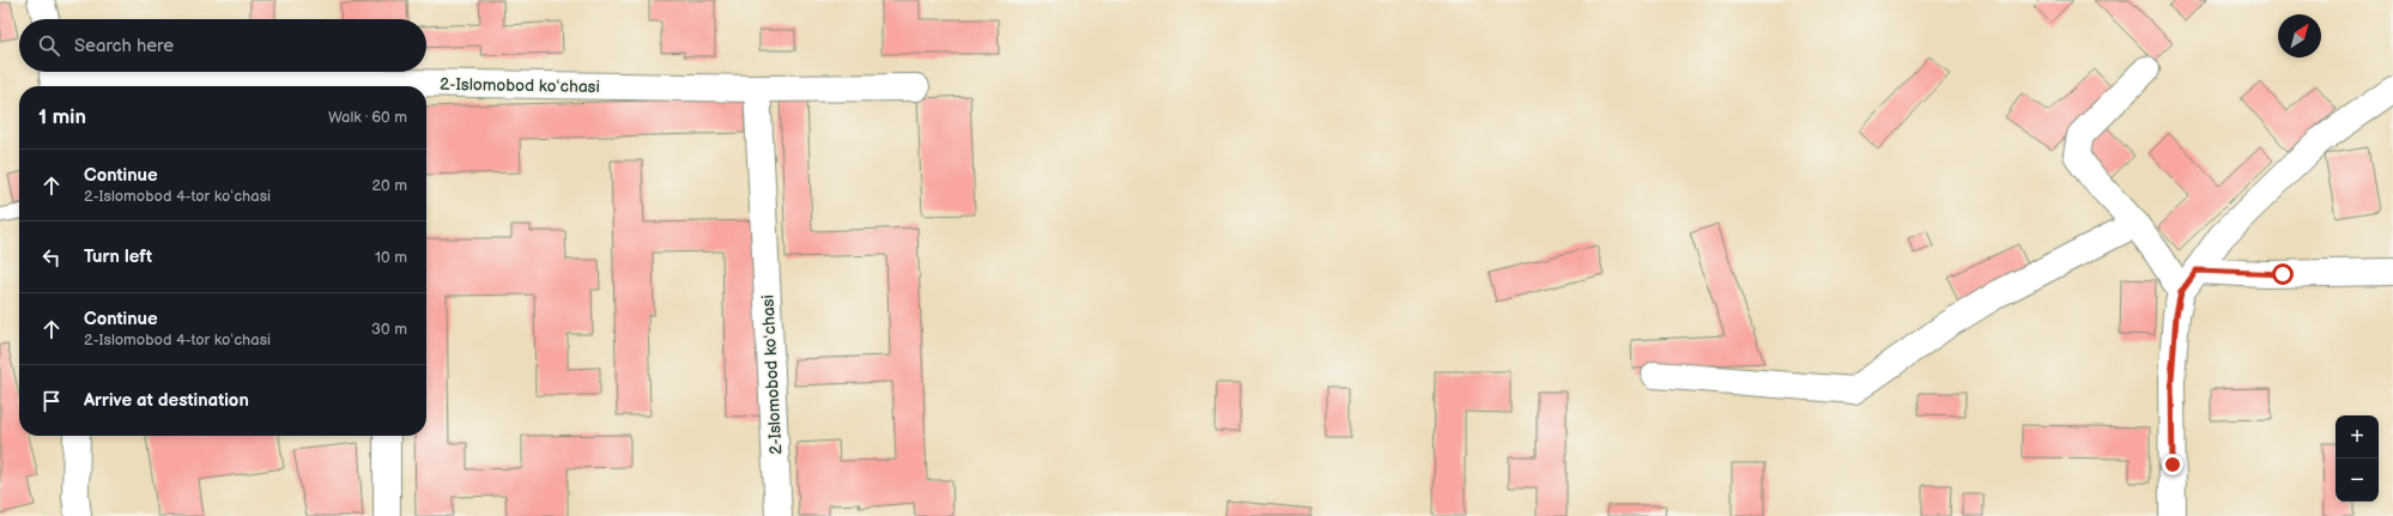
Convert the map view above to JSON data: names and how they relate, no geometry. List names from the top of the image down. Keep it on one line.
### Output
{"streets":{"street":["2-Islomobod koʻchasi"]},"north":"top right","page":{"search":"Search here","heading":["1 min","Walk · 60 m"],"list":[["Continue","2-Islomobod 4-tor koʻchasi","20 m"],["Turn left","10 m"],["Continue","2-Islomobod 4-tor koʻchasi","30 m"],"Arrive at destination"],"map_buttons":["+","−"]}}
